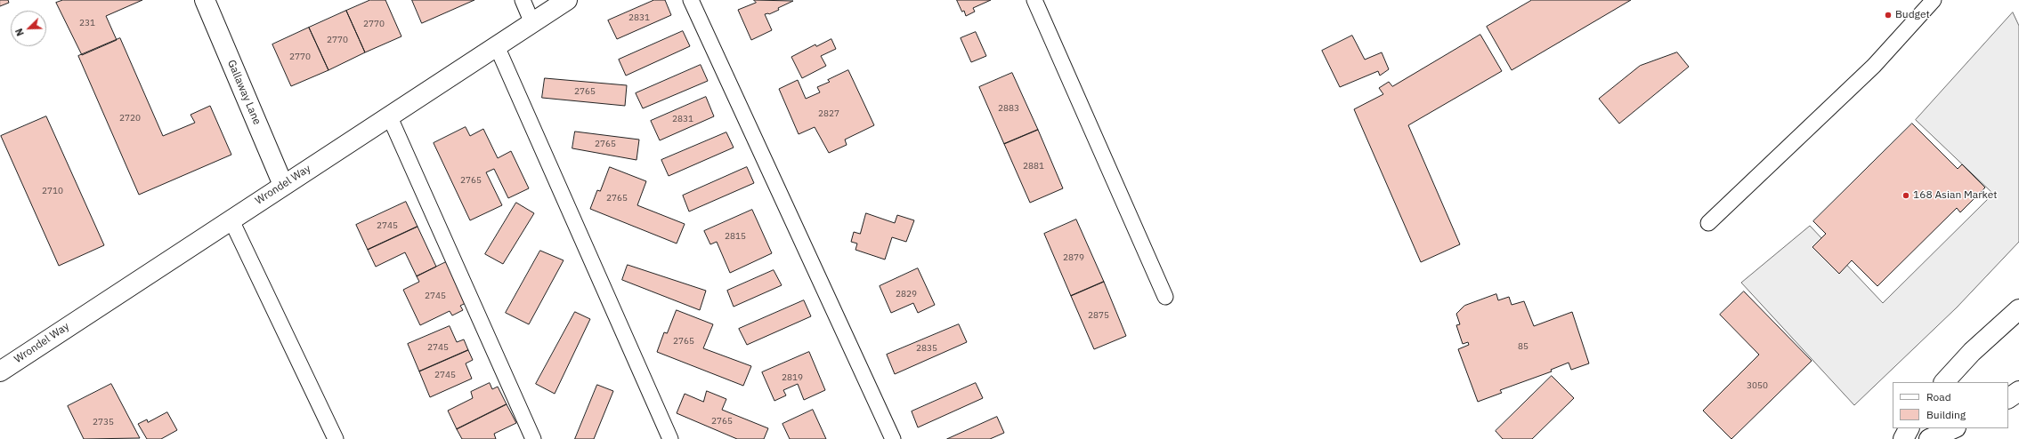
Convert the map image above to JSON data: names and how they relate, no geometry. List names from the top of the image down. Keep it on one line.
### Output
{"streets":{"street":["Gallaway Lane","Wrondel Way"]},"crossings":[["Gallaway Lane","Wrondel Way"]],"places":["Budget","168 Asian Market"],"house_numbers":["2831","231","2770","2770","2770","2765","2883","2827","2720","2831","2765","2881","2765","2710","2765","2745","2815","2879","2829","2745","2875","2765","85","2745","2835","2745","2819","3050","2765","2735"],"legend":["Road","Building"],"north":"bottom left"}
